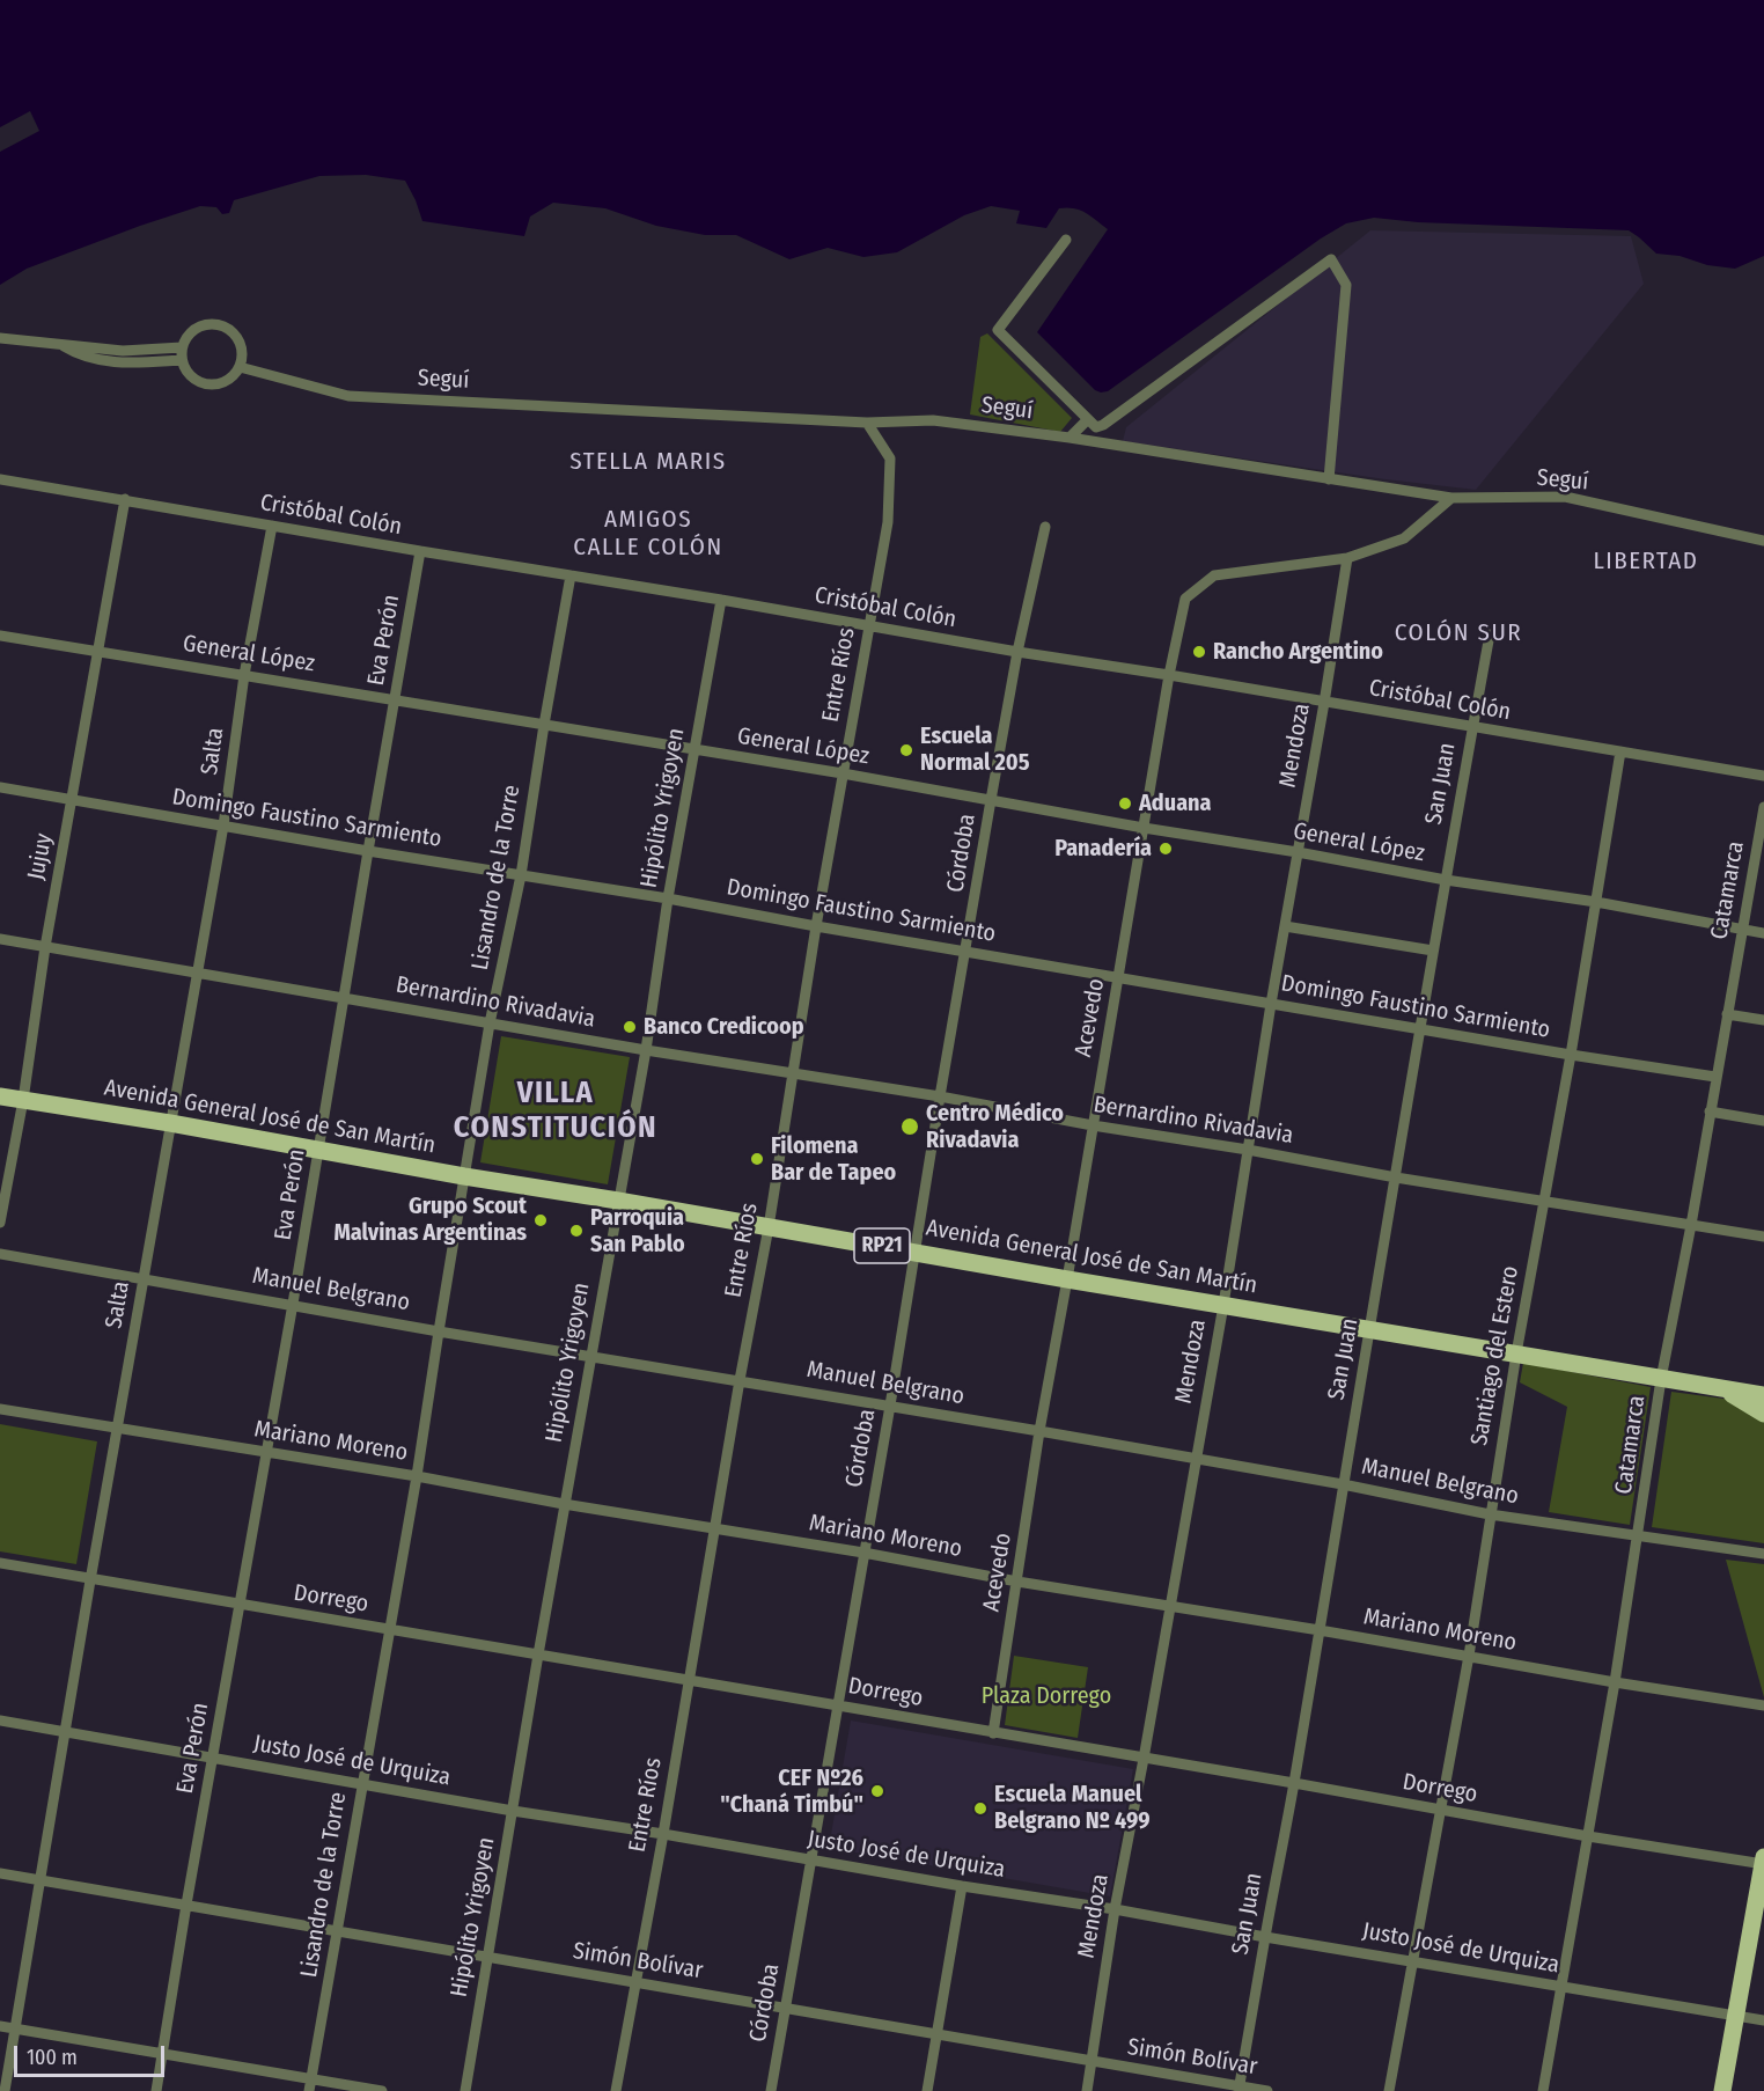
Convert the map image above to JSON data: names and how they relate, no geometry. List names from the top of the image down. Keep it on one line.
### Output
{"streets":{"main road":["Avenida General José de San Martín","RP21"],"street":["Seguí","Cristóbal Colón","Eva Perón","General López","Entre Ríos","Mendoza","Salta","San Juan","Hipólito Yrigoyen","Domingo Faustino Sarmiento","Córdoba","Jujuy","Lisandro de la Torre","Catamarca","Bernardino Rivadavia","Acevedo","Manuel Belgrano","Santiago del Estero","Mariano Moreno","Dorrego","Justo José de Urquiza","Simón Bolívar"]},"crossings":[["Seguí","Entre Ríos"],["Seguí","Acevedo"],["Cristóbal Colón","Eva Perón"],["Cristóbal Colón","Entre Ríos"],["Cristóbal Colón","Mendoza"],["Cristóbal Colón","Salta"],["Cristóbal Colón","San Juan"],["Cristóbal Colón","Hipólito Yrigoyen"],["Cristóbal Colón","Córdoba"],["Cristóbal Colón","Jujuy"],["Cristóbal Colón","Lisandro de la Torre"],["Cristóbal Colón","Acevedo"],["Cristóbal Colón","Santiago del Estero"],["Eva Perón","General López"],["Eva Perón","Domingo Faustino Sarmiento"],["Eva Perón","Bernardino Rivadavia"],["Eva Perón","Avenida General José de San Martín"],["Eva Perón","Manuel Belgrano"],["Eva Perón","Mariano Moreno"],["Eva Perón","Dorrego"],["Eva Perón","Justo José de Urquiza"],["Eva Perón","Simón Bolívar"],["General López","Entre Ríos"],["General López","Mendoza"],["General López","Salta"],["General López","San Juan"],["General López","Hipólito Yrigoyen"],["General López","Córdoba"],["General López","Jujuy"],["General López","Lisandro de la Torre"],["General López","Catamarca"],["General López","Acevedo"],["General López","Santiago del Estero"],["Entre Ríos","Domingo Faustino Sarmiento"],["Entre Ríos","Bernardino Rivadavia"],["Entre Ríos","Avenida General José de San Martín"],["Entre Ríos","Manuel Belgrano"],["Entre Ríos","Mariano Moreno"],["Entre Ríos","Dorrego"],["Entre Ríos","Justo José de Urquiza"],["Entre Ríos","Simón Bolívar"],["Mendoza","Domingo Faustino Sarmiento"],["Mendoza","Bernardino Rivadavia"],["Mendoza","Acevedo"],["Mendoza","Avenida General José de San Martín"],["Mendoza","Manuel Belgrano"],["Mendoza","Mariano Moreno"],["Mendoza","Dorrego"],["Mendoza","Justo José de Urquiza"],["Mendoza","Simón Bolívar"],["Salta","Domingo Faustino Sarmiento"],["Salta","Bernardino Rivadavia"],["Salta","Avenida General José de San Martín"],["Salta","Manuel Belgrano"],["Salta","Mariano Moreno"],["Salta","Dorrego"],["Salta","Justo José de Urquiza"],["Salta","Simón Bolívar"],["San Juan","Domingo Faustino Sarmiento"],["San Juan","Bernardino Rivadavia"],["San Juan","Avenida General José de San Martín"],["San Juan","Manuel Belgrano"],["San Juan","Mariano Moreno"],["San Juan","Dorrego"],["San Juan","Justo José de Urquiza"],["San Juan","Simón Bolívar"],["Hipólito Yrigoyen","Domingo Faustino Sarmiento"],["Hipólito Yrigoyen","Bernardino Rivadavia"],["Hipólito Yrigoyen","Avenida General José de San Martín"],["Hipólito Yrigoyen","Manuel Belgrano"],["Hipólito Yrigoyen","Mariano Moreno"],["Hipólito Yrigoyen","Dorrego"],["Hipólito Yrigoyen","Justo José de Urquiza"],["Hipólito Yrigoyen","Simón Bolívar"],["Domingo Faustino Sarmiento","Córdoba"],["Domingo Faustino Sarmiento","Jujuy"],["Domingo Faustino Sarmiento","Lisandro de la Torre"],["Domingo Faustino Sarmiento","Catamarca"],["Domingo Faustino Sarmiento","Acevedo"],["Domingo Faustino Sarmiento","Santiago del Estero"],["Córdoba","Bernardino Rivadavia"],["Córdoba","Avenida General José de San Martín"],["Córdoba","Manuel Belgrano"],["Córdoba","Mariano Moreno"],["Córdoba","Dorrego"],["Córdoba","Justo José de Urquiza"],["Córdoba","Simón Bolívar"],["Jujuy","Bernardino Rivadavia"],["Jujuy","Avenida General José de San Martín"],["Lisandro de la Torre","Bernardino Rivadavia"],["Lisandro de la Torre","Avenida General José de San Martín"],["Lisandro de la Torre","Manuel Belgrano"],["Lisandro de la Torre","Mariano Moreno"],["Lisandro de la Torre","Dorrego"],["Lisandro de la Torre","Justo José de Urquiza"],["Lisandro de la Torre","Simón Bolívar"],["Catamarca","Bernardino Rivadavia"],["Catamarca","Avenida General José de San Martín"],["Catamarca","Manuel Belgrano"],["Catamarca","Mariano Moreno"],["Catamarca","Dorrego"],["Catamarca","Justo José de Urquiza"],["Bernardino Rivadavia","Acevedo"],["Bernardino Rivadavia","Santiago del Estero"],["Acevedo","Avenida General José de San Martín"],["Acevedo","Manuel Belgrano"],["Acevedo","Mariano Moreno"],["Acevedo","Dorrego"],["Avenida General José de San Martín","Santiago del Estero"],["Manuel Belgrano","Santiago del Estero"],["Santiago del Estero","Mariano Moreno"],["Santiago del Estero","Dorrego"],["Santiago del Estero","Justo José de Urquiza"]],"districts":["STELLA MARIS","AMIGOS CALLE COLÓN","LIBERTAD","COLÓN SUR","VILLA CONSTITUCIÓN"],"parks":["Plaza Dorrego"],"places":["Rancho Argentino","Escuela Normal 205","Aduana","Panadería","Banco Credicoop","Centro Médico Rivadavia","Filomena Bar de Tapeo","Grupo Scout Malvinas Argentinas","Parroquia San Pablo","CEF Nº26 \"Chaná Timbú\"","Escuela Manuel Belgrano Nº 499"],"scale_bar":"100 m"}
